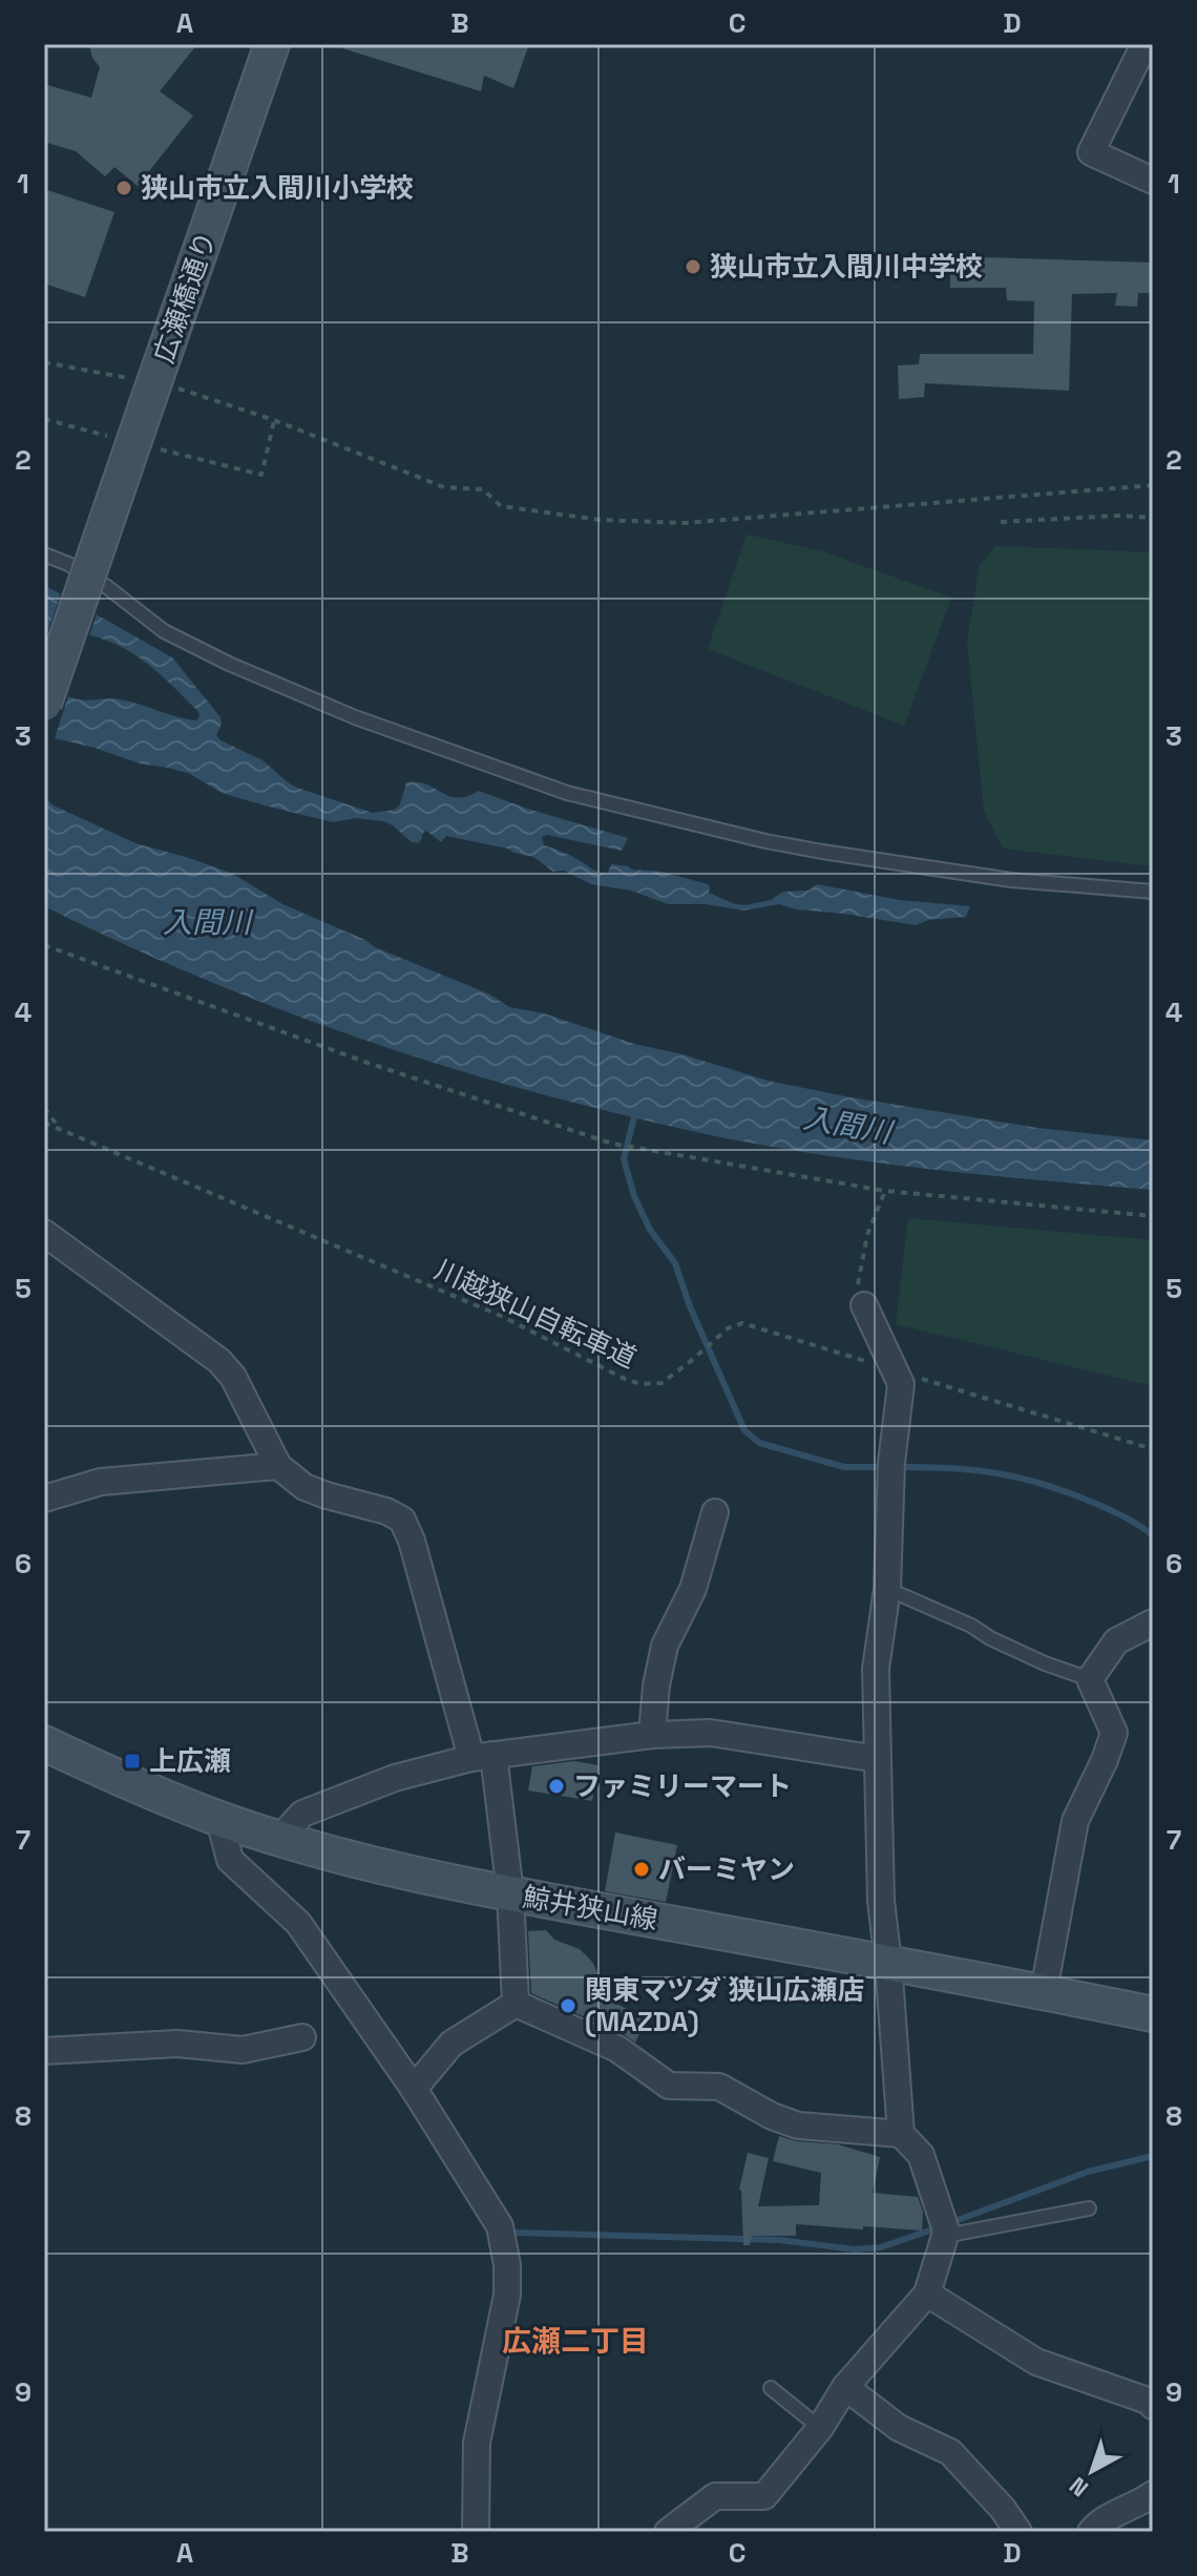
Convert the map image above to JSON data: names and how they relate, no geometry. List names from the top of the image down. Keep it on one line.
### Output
{"streets":{"main road":["広瀬橋通り","鯨井狭山線"],"path":["川越狭山自転車道"]},"districts":["広瀬二丁目"],"water":["入間川"],"places":{"other":["狭山市立入間川小学校","狭山市立入間川中学校","ファミリーマート","バーミヤン","関東マツダ 狭山広瀬店 (MAZDA)"],"transit":["上広瀬"]},"north":"bottom left","grid":{"columns":["A","B","C","D"],"rows":["1","2","3","4","5","6","7","8","9"]}}
